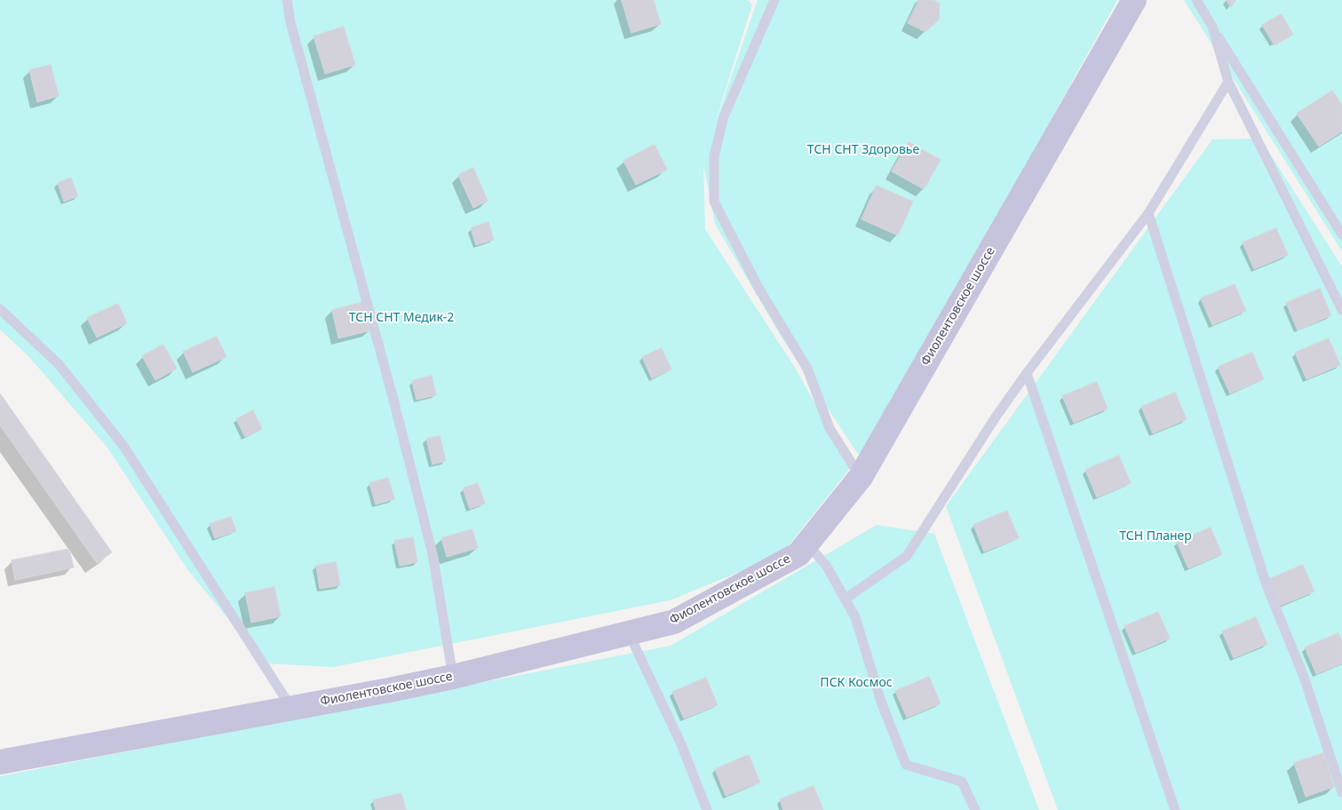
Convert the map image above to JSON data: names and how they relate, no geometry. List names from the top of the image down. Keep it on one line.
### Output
{"streets":{"main road":["Фиолентовское шоссе"]},"parks":["ТСН СНТ Здоровье","ТСН СНТ Медик-2","ТСН Планер","ПСК Космос"]}
